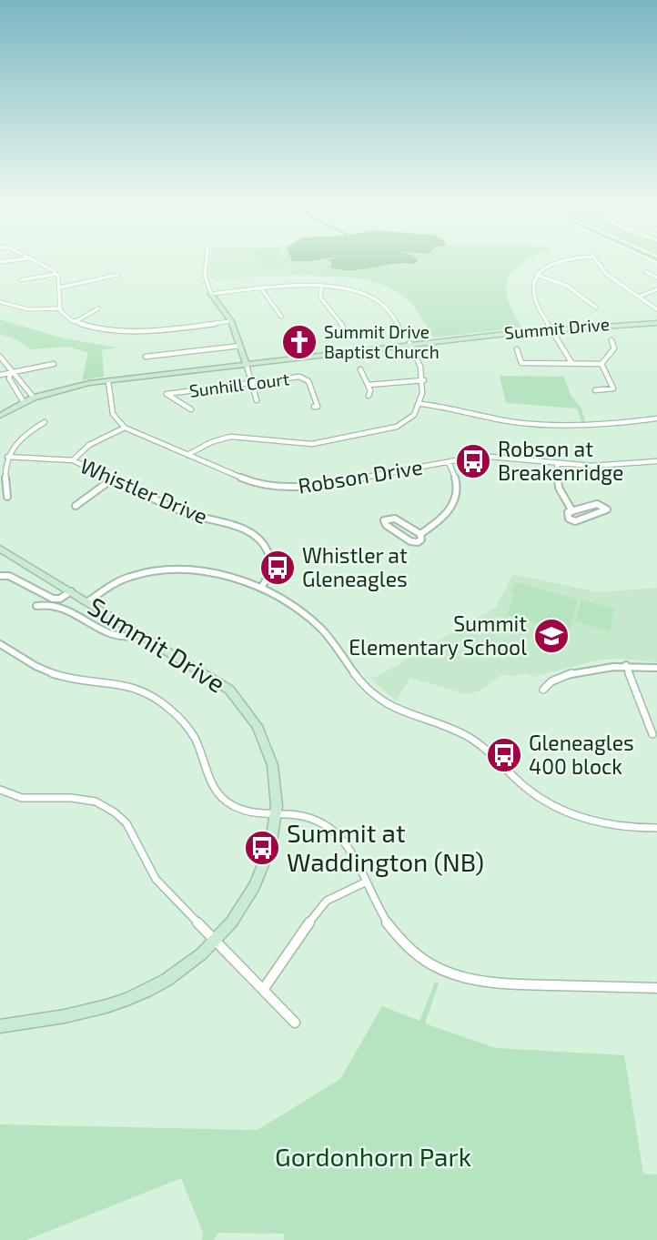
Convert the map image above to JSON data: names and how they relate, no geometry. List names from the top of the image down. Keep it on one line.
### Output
{"streets":{"main road":["Summit Drive"],"street":["Sunhill Court","Robson Drive","Whistler Drive"]},"parks":["Gordonhorn Park"],"places":{"church":["Summit Drive Baptist Church"],"bus stop":["Robson at Breakenridge","Whistler at Gleneagles","Gleneagles 400 block","Summit at Waddington (NB)"],"school or university":["Summit Elementary School"]}}
